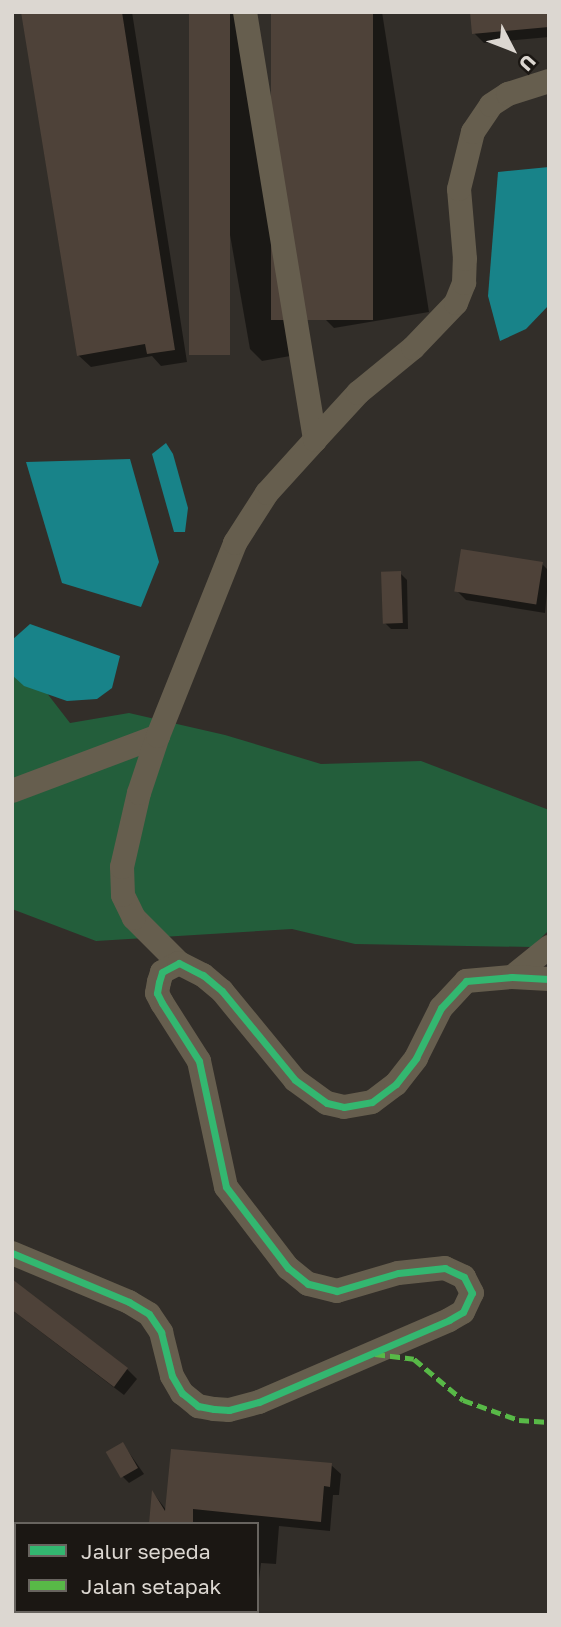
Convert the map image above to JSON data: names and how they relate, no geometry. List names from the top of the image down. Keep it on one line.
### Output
{"legend":["Jalur sepeda","Jalan setapak"],"north":"bottom right"}
